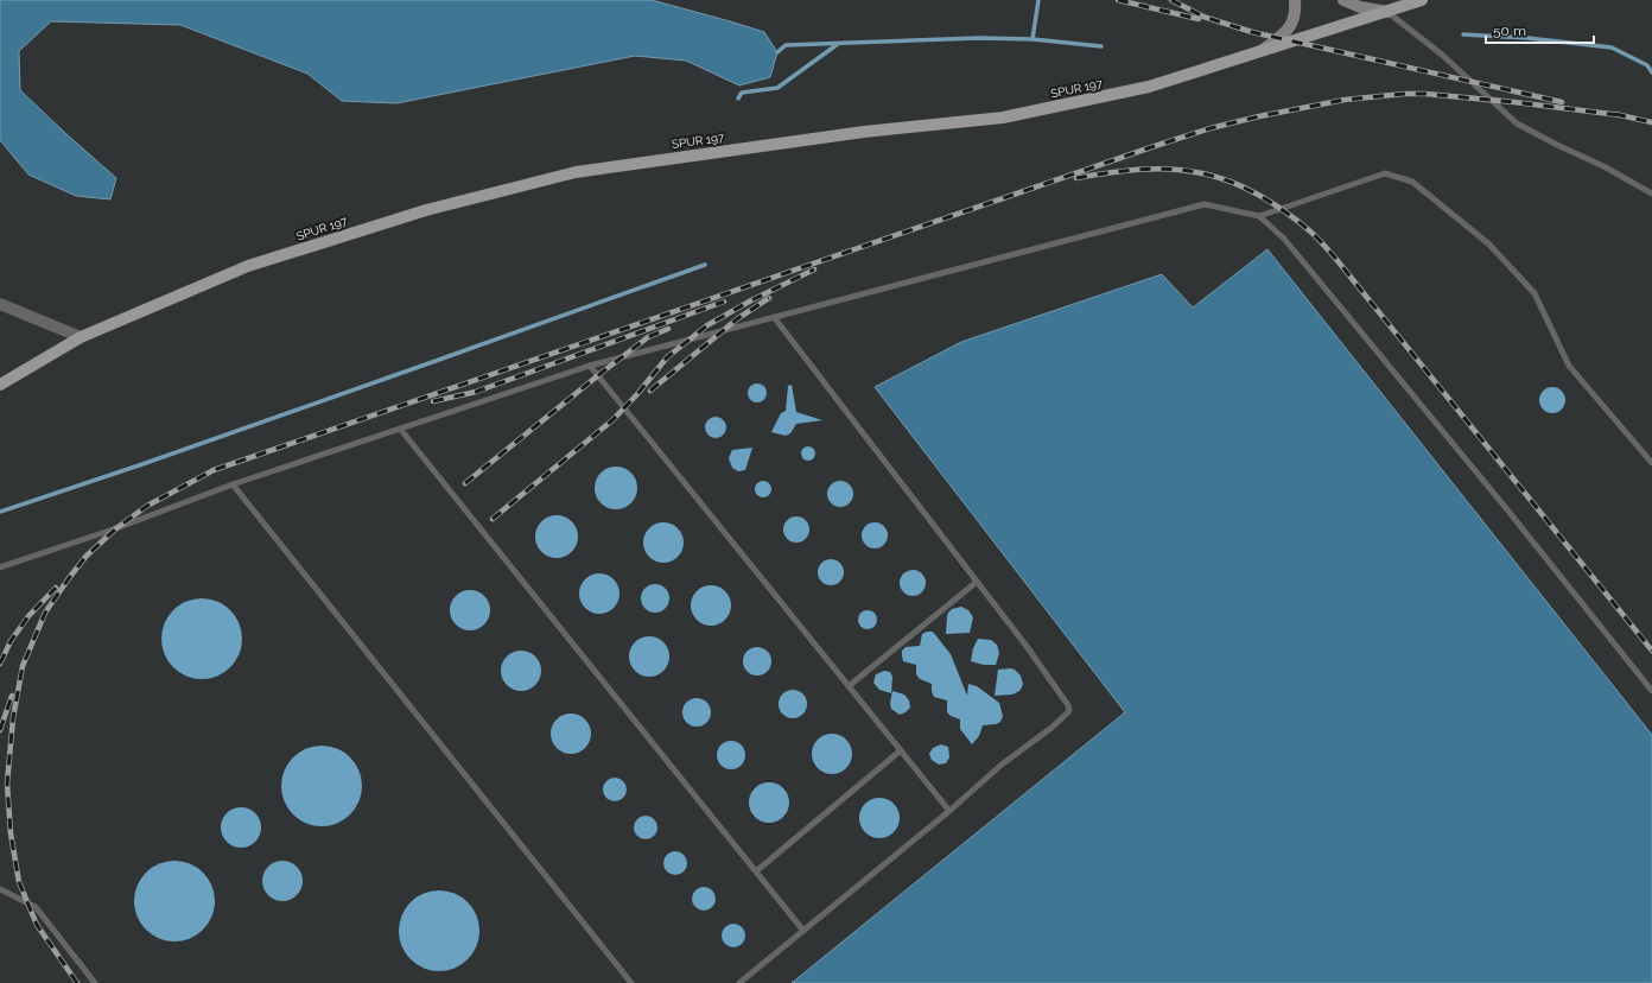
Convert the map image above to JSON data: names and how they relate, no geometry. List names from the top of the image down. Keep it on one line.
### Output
{"streets":{"main road":["SPUR 197"]},"scale_bar":"50 m"}
